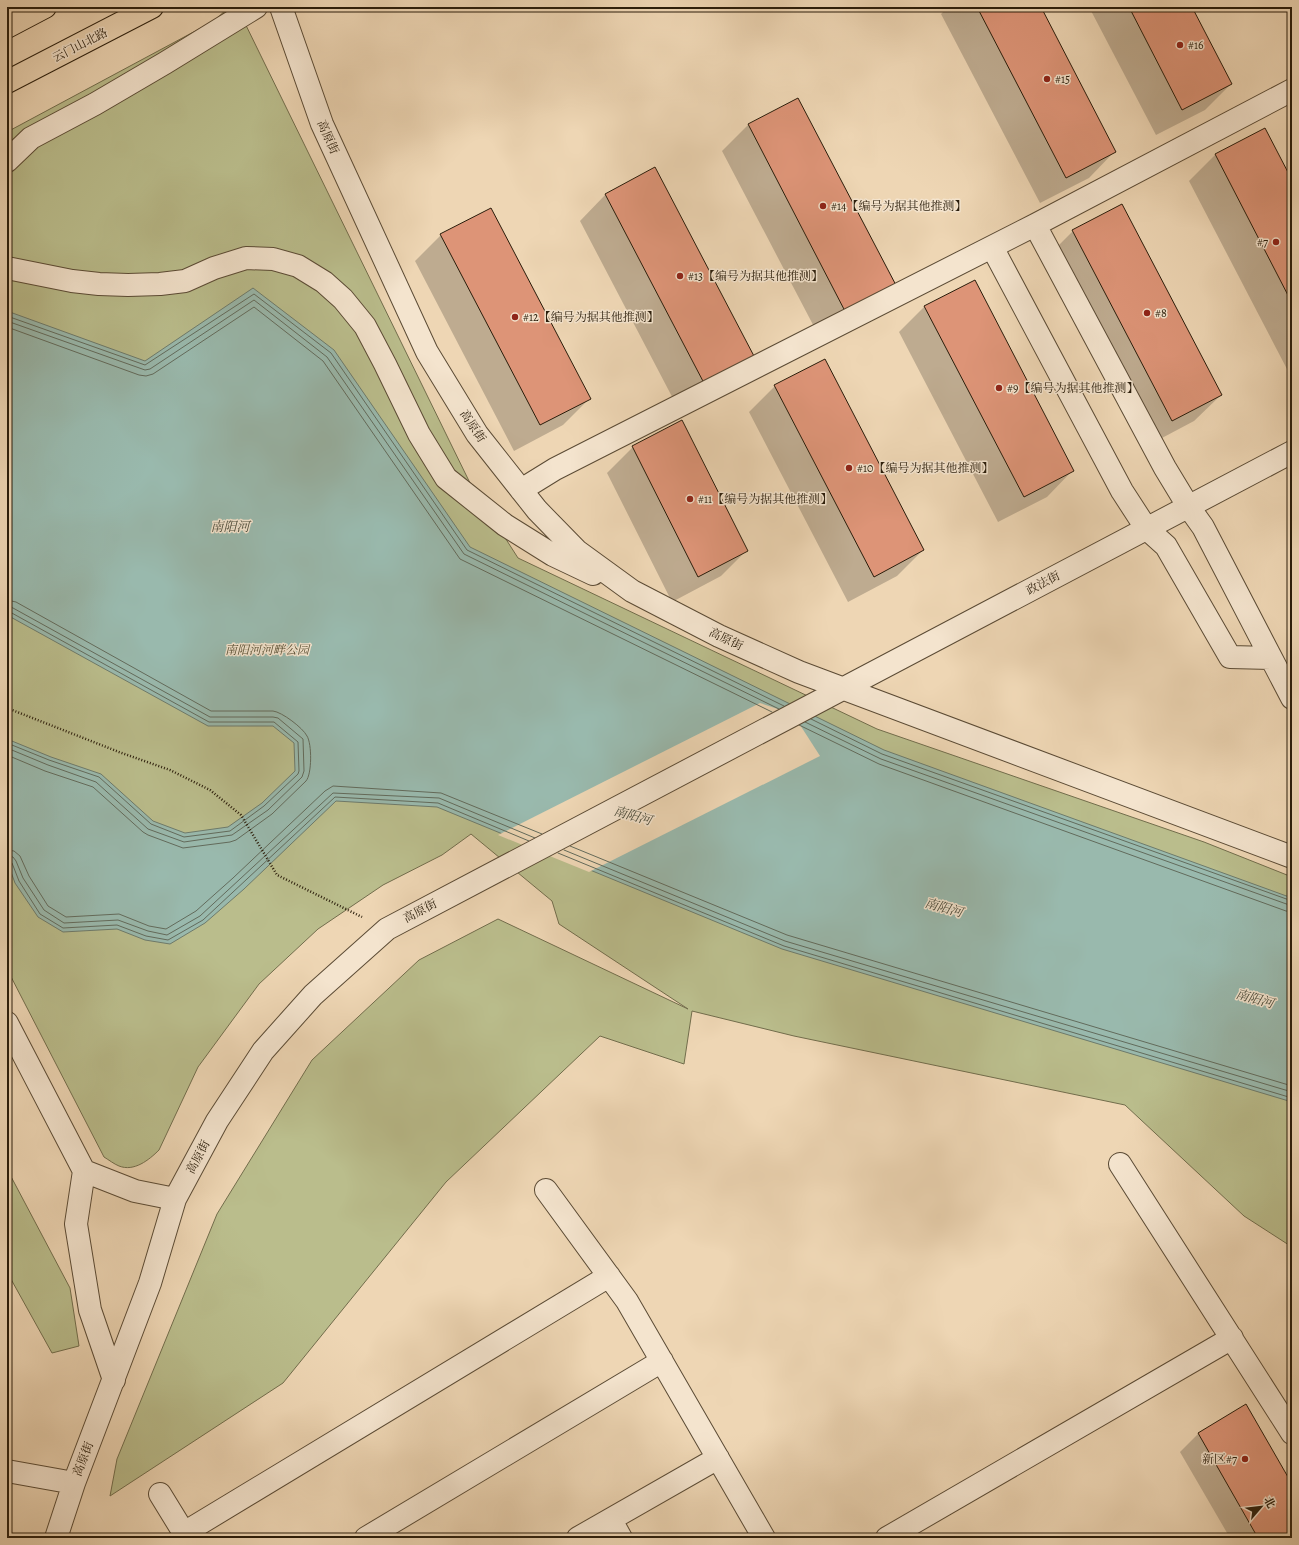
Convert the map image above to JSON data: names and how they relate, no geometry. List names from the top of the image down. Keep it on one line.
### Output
{"streets":{"main road":["云门山北路"],"street":["高原街","政法街"]},"crossings":[["高原街","政法街"]],"water":["南阳河"],"parks":["南阳河河畔公园"],"places":["#16","#15","#14【编号为据其他推测】","#7","#13【编号为据其他推测】","#8","#12【编号为据其他推测】","#9【编号为据其他推测】","#10【编号为据其他推测】","#11【编号为据其他推测】","新区#7"],"north":"top right"}
